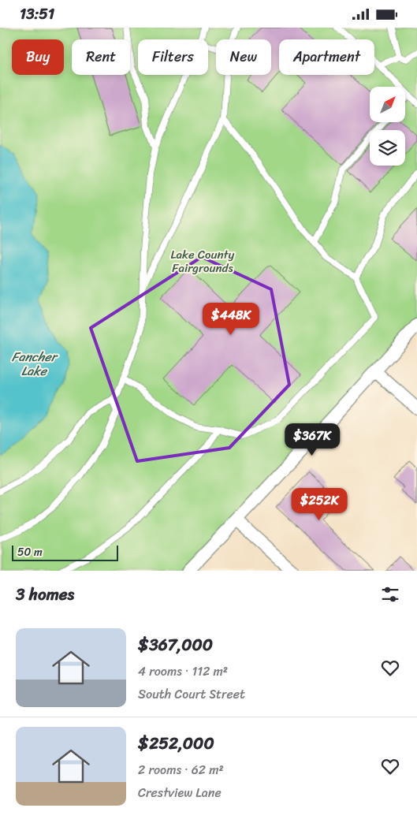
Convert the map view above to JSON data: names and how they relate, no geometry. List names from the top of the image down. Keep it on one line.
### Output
{"water":["Fancher Lake"],"parks":["Lake County Fairgrounds"],"scale_bar":"50 m","north":"top right","page":{"status":"13:51","chip":["Buy","Rent","Filters","New","Apartment"],"price":["$448K","$367K","$252K"],"scale":"50 m","heading":"3 homes","list":[{"name":"$367,000","note":"4 rooms · 112 m² · South Court Street"},{"name":"$252,000","note":"2 rooms · 62 m² · Crestview Lane"}]}}
